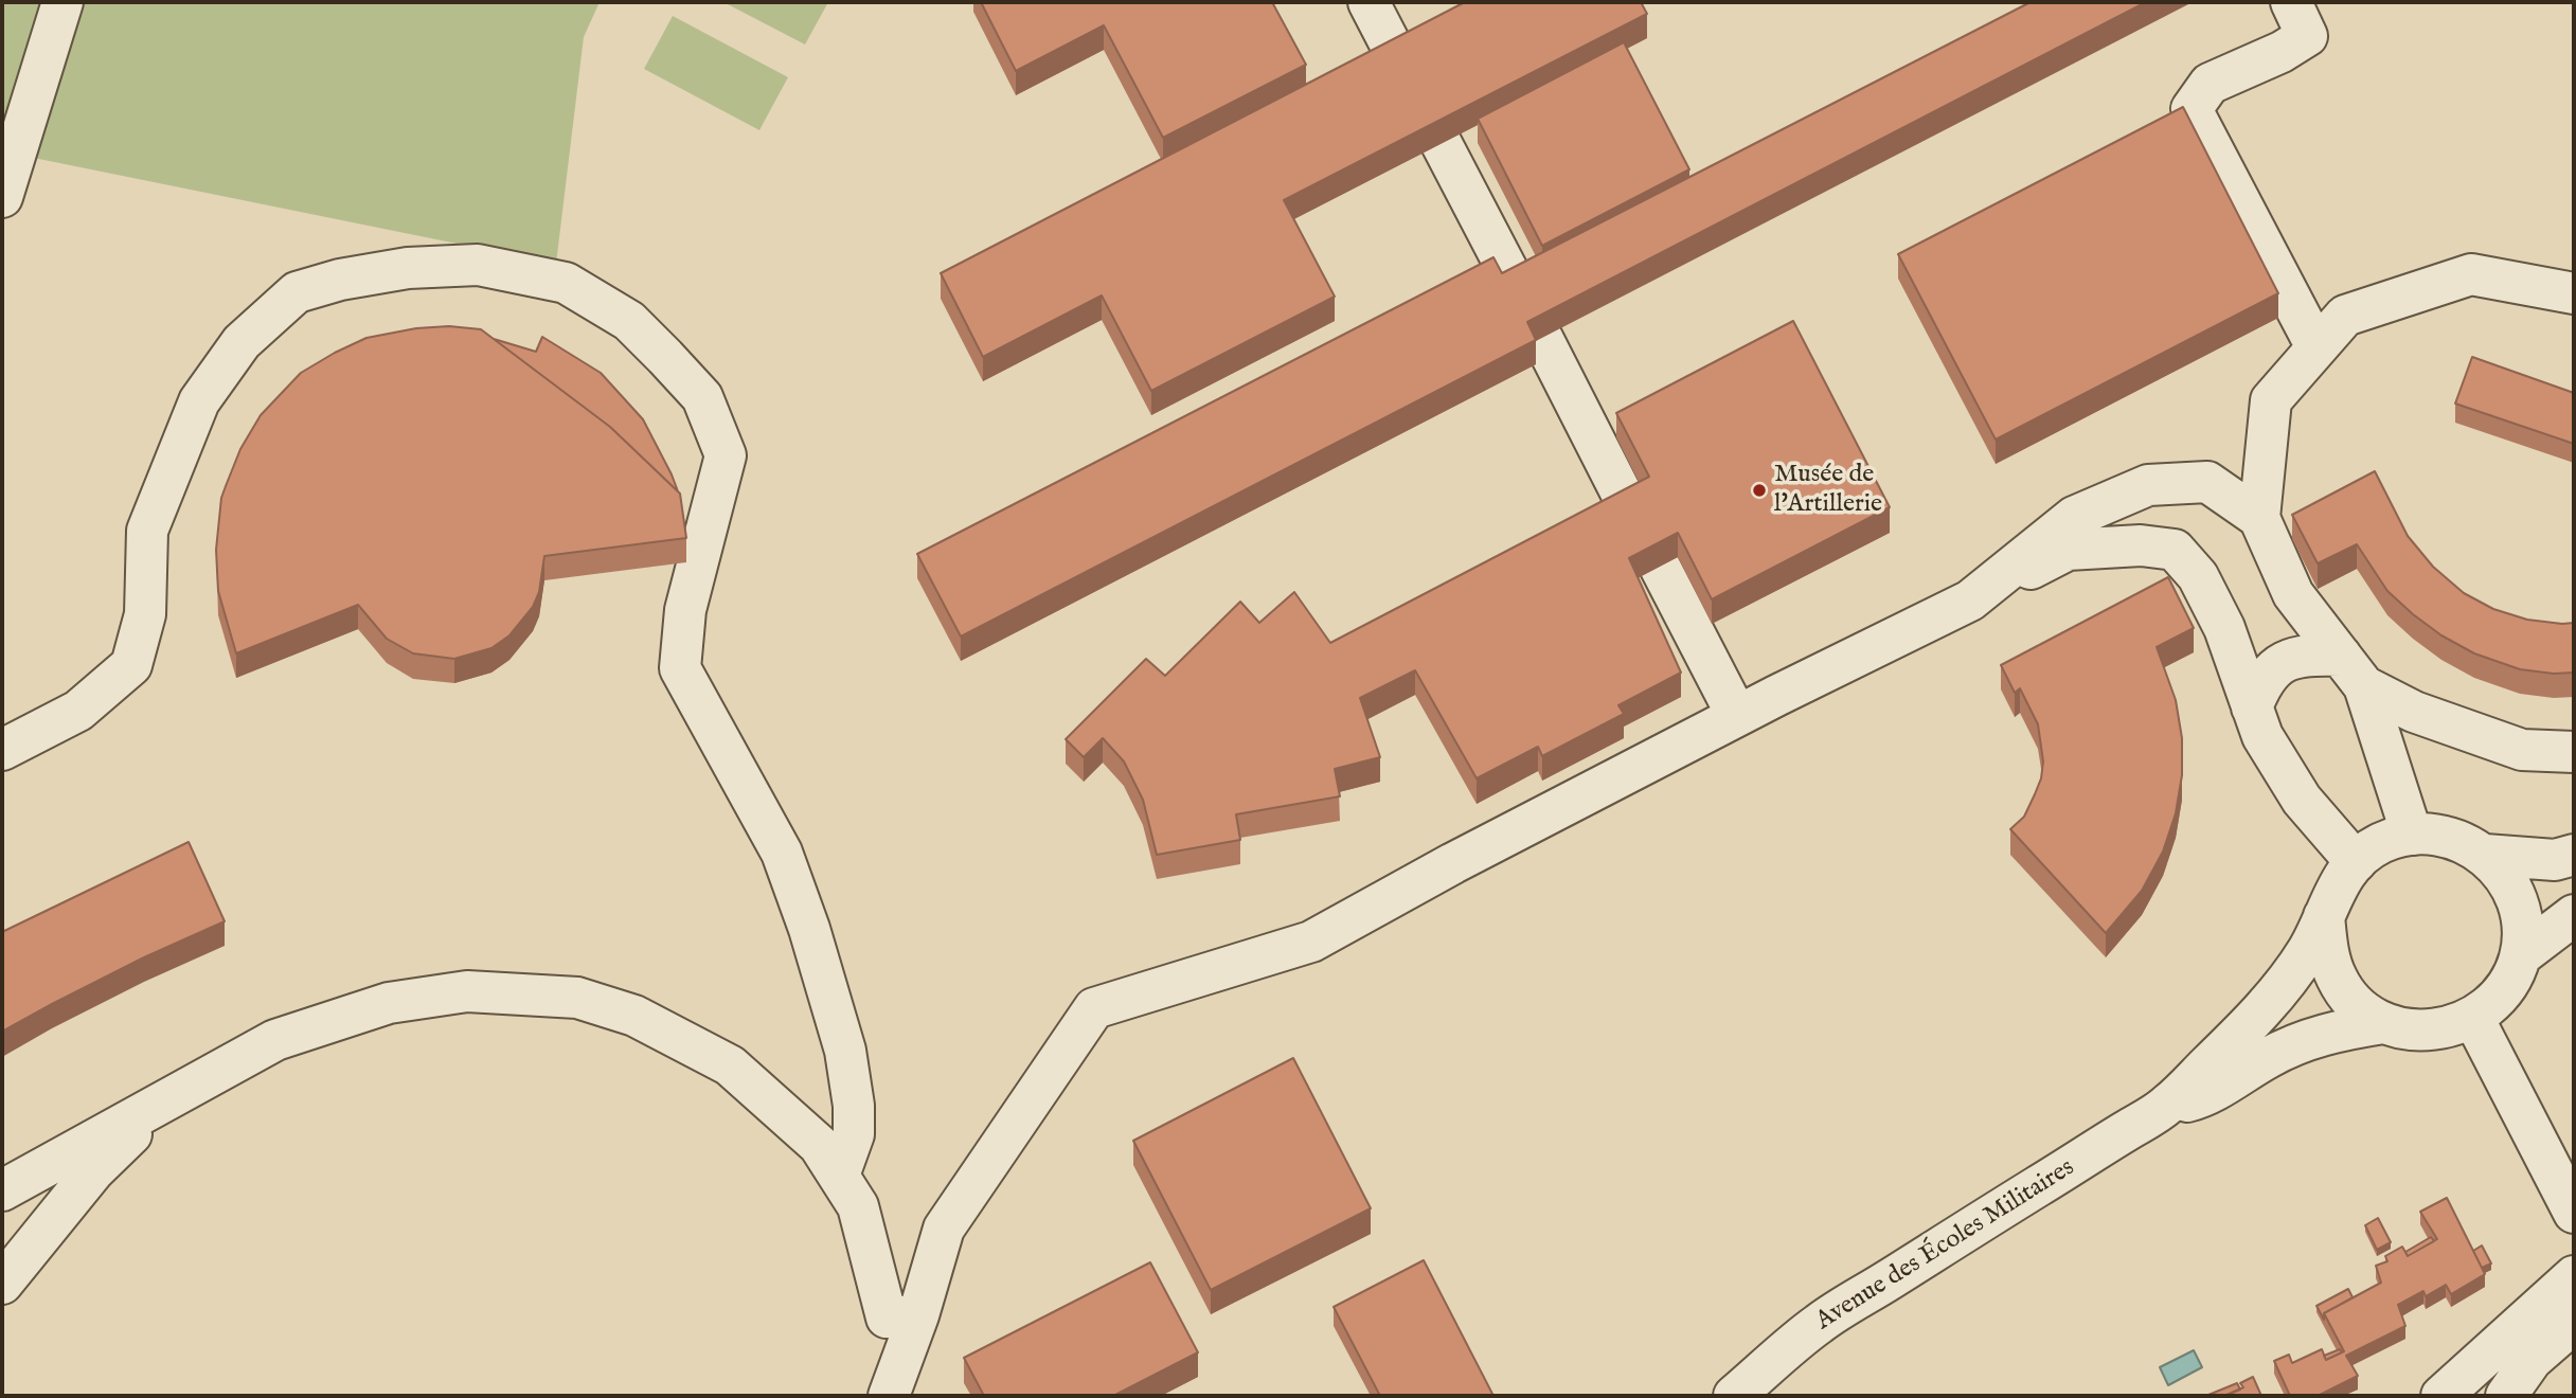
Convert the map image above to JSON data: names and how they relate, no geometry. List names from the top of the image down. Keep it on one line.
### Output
{"streets":{"street":["Avenue des Écoles Militaires"]},"places":["Musée de l'Artillerie"]}
